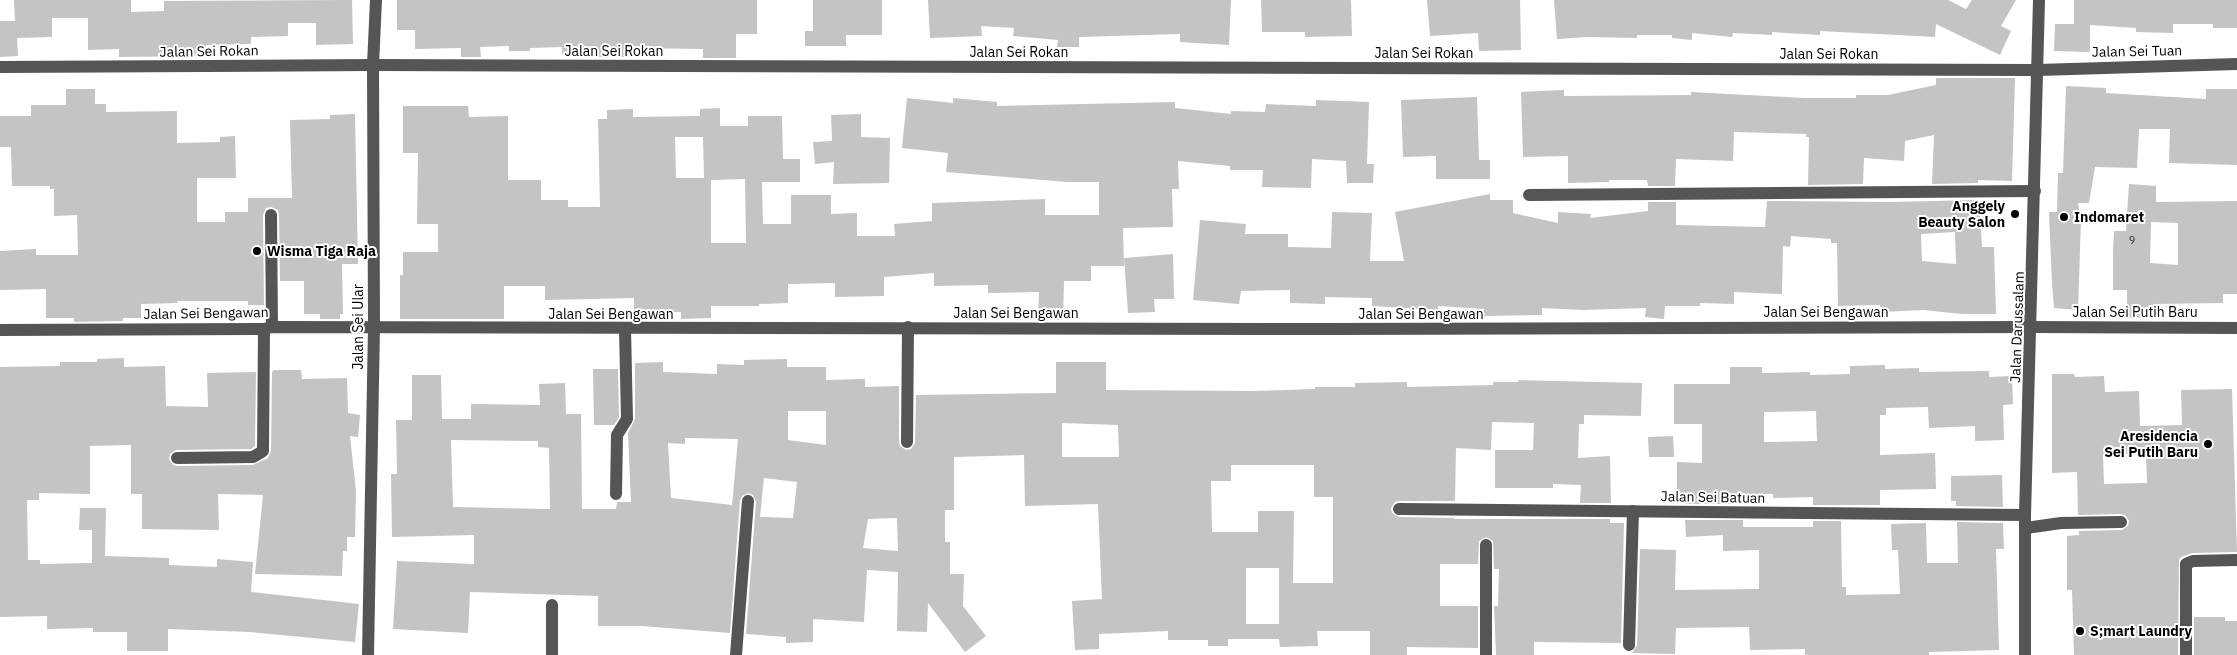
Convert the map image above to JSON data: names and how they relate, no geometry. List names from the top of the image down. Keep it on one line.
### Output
{"streets":{"street":["Jalan Sei Rokan","Jalan Sei Tuan","Jalan Sei Bengawan","Jalan Sei Putih Baru","Jalan Sei Ular","Jalan Darussalam","Jalan Sei Batuan"]},"crossings":[["Jalan Sei Rokan","Jalan Sei Tuan"],["Jalan Sei Rokan","Jalan Sei Ular"],["Jalan Sei Rokan","Jalan Darussalam"],["Jalan Sei Tuan","Jalan Darussalam"],["Jalan Sei Bengawan","Jalan Sei Putih Baru"],["Jalan Sei Bengawan","Jalan Sei Ular"],["Jalan Sei Bengawan","Jalan Darussalam"],["Jalan Sei Putih Baru","Jalan Darussalam"],["Jalan Darussalam","Jalan Sei Batuan"]],"places":["Anggely Beauty Salon","Indomaret","Wisma Tiga Raja","Aresidencia Sei Putih Baru","S;mart Laundry"],"house_numbers":["9"]}
